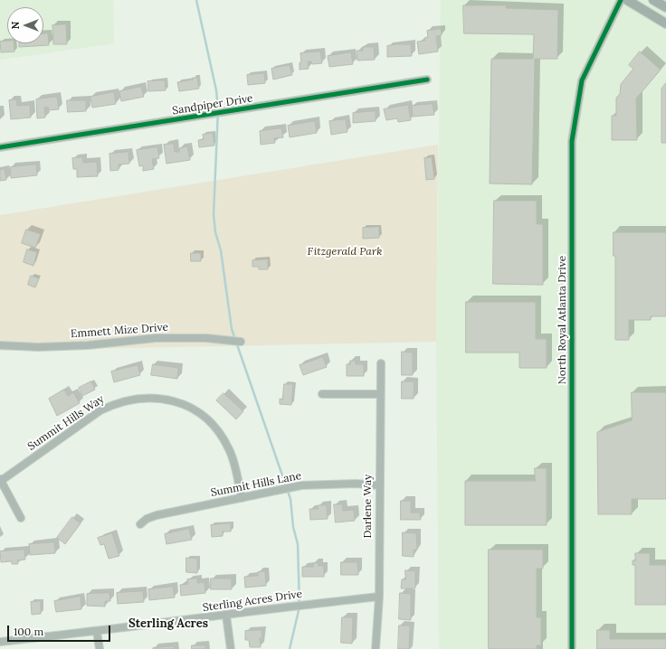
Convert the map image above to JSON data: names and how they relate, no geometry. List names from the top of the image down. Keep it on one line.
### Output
{"streets":{"street":["Sandpiper Drive","North Royal Atlanta Drive","Emmett Mize Drive","Summit Hills Way","Summit Hills Lane","Darlene Way","Sterling Acres Drive"]},"crossings":[["Summit Hills Way","Summit Hills Lane"],["Summit Hills Lane","Darlene Way"],["Darlene Way","Sterling Acres Drive"]],"districts":["Sterling Acres"],"parks":["Fitzgerald Park"],"scale_bar":"100 m","north":"left"}
